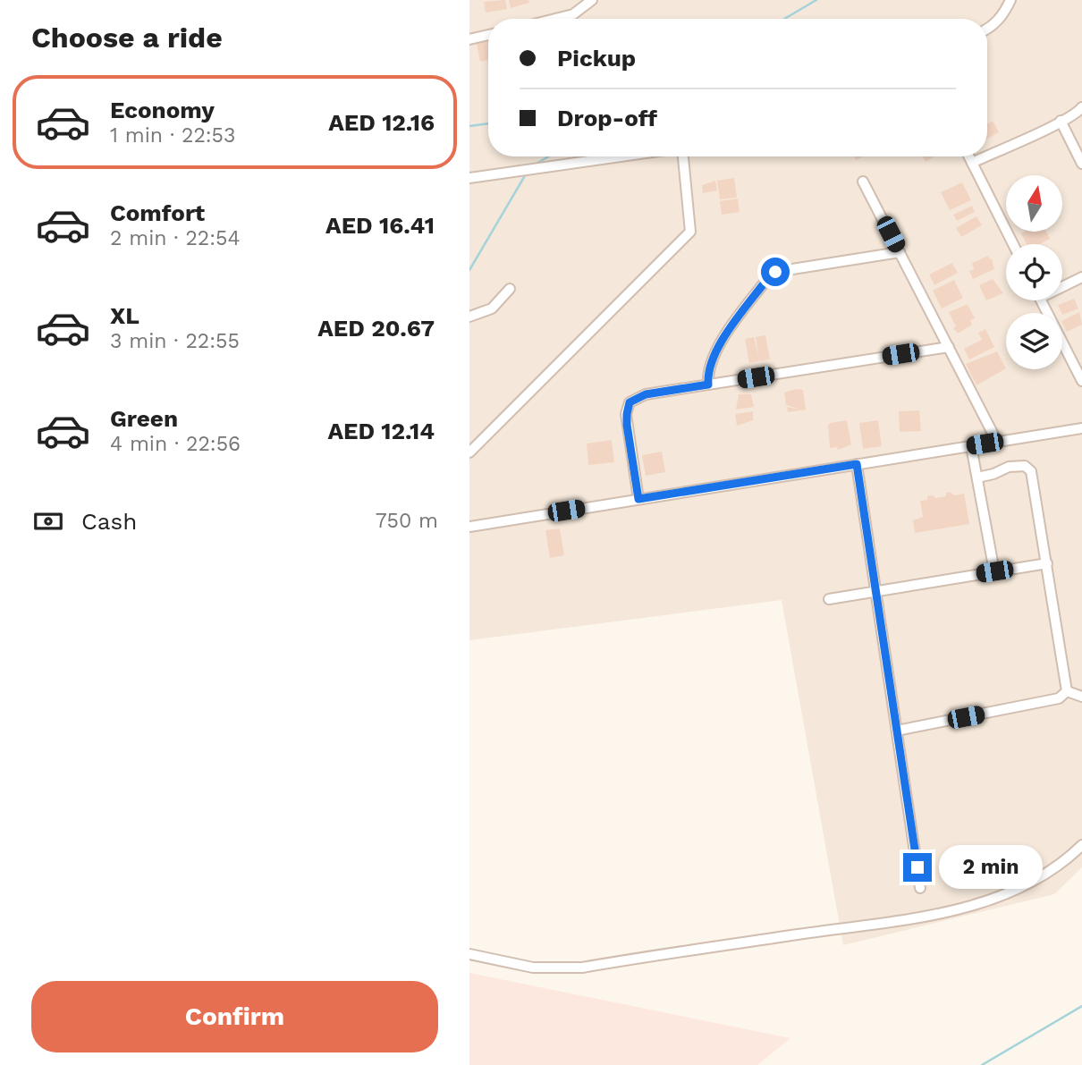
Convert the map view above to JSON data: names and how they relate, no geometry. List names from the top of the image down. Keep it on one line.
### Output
{"north":"top","page":{"heading":"Choose a ride","banner":["Pickup","Drop-off"],"list":[{"name":"Economy","note":"1 min · 22:53","value":"AED 12.16"},{"name":"Comfort","note":"2 min · 22:54","value":"AED 16.41"},{"name":"XL","note":"3 min · 22:55","value":"AED 20.67"},{"name":"Green","note":"4 min · 22:56","value":"AED 12.14"}],"pay":["Cash","750 m"],"bubble":"2 min","buttons":"Confirm"}}
